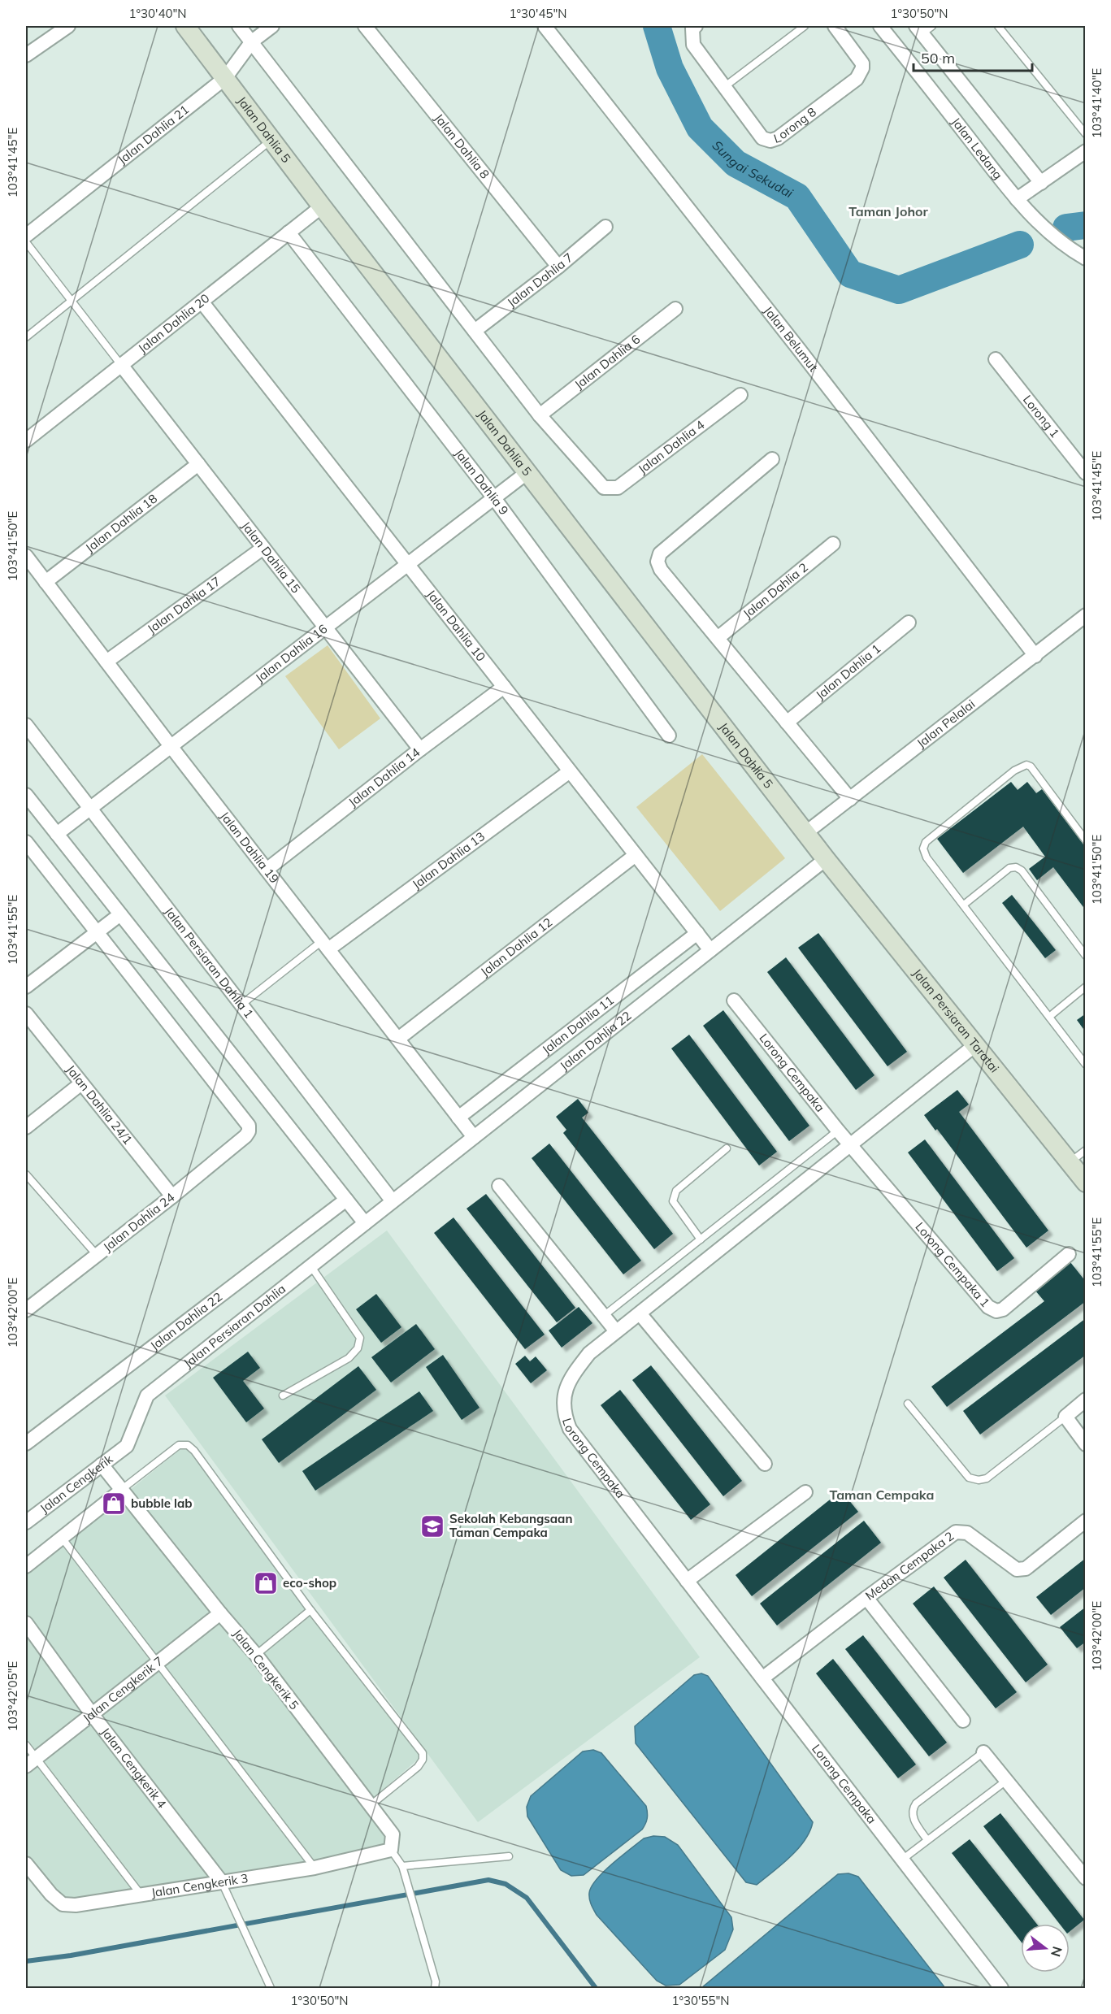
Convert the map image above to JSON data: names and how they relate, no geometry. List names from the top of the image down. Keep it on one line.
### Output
{"streets":{"street":["Lorong 8","Jalan Dahlia 5","Jalan Dahlia 21","Jalan Dahlia 8","Jalan Ledang","Jalan Dahlia 7","Jalan Dahlia 20","Jalan Belumut","Jalan Dahlia 6","Lorong 1","Jalan Dahlia 4","Jalan Dahlia 9","Jalan Dahlia 18","Jalan Dahlia 15","Jalan Dahlia 2","Jalan Dahlia 17","Jalan Dahlia 10","Jalan Dahlia 16","Jalan Dahlia 1","Jalan Pelalai","Jalan Dahlia 14","Jalan Dahlia 19","Jalan Dahlia 13","Jalan Dahlia 12","Jalan Persiaran Dahlia 1","Jalan Persiaran Taratai","Jalan Dahlia 11","Jalan Dahlia 22","Lorong Cempaka","Jalan Dahlia 24/1","Jalan Dahlia 24","Lorong Cempaka 1","Jalan Persiaran Dahlia","Jalan Cengkerik","Medan Cempaka 2","Jalan Cengkerik 5","Jalan Cengkerik 7","Jalan Cengkerik 4","Jalan Cengkerik 3"]},"crossings":[["Jalan Dahlia 5","Jalan Dahlia 21"],["Jalan Dahlia 5","Jalan Dahlia 20"],["Jalan Dahlia 5","Jalan Dahlia 16"],["Jalan Dahlia 5","Jalan Pelalai"],["Jalan Dahlia 5","Jalan Persiaran Taratai"],["Jalan Dahlia 5","Jalan Dahlia 22"],["Jalan Dahlia 8","Jalan Dahlia 7"],["Jalan Dahlia 20","Jalan Dahlia 9"],["Jalan Dahlia 20","Jalan Dahlia 15"],["Jalan Dahlia 20","Jalan Dahlia 10"],["Jalan Belumut","Jalan Pelalai"],["Jalan Dahlia 6","Jalan Dahlia 4"],["Jalan Dahlia 9","Jalan Dahlia 16"],["Jalan Dahlia 18","Jalan Dahlia 15"],["Jalan Dahlia 18","Jalan Dahlia 19"],["Jalan Dahlia 15","Jalan Dahlia 17"],["Jalan Dahlia 15","Jalan Dahlia 16"],["Jalan Dahlia 15","Jalan Dahlia 14"],["Jalan Dahlia 17","Jalan Dahlia 19"],["Jalan Dahlia 10","Jalan Dahlia 16"],["Jalan Dahlia 10","Jalan Dahlia 14"],["Jalan Dahlia 10","Jalan Dahlia 13"],["Jalan Dahlia 10","Jalan Dahlia 12"],["Jalan Dahlia 10","Jalan Dahlia 11"],["Jalan Dahlia 10","Jalan Dahlia 22"],["Jalan Dahlia 16","Jalan Dahlia 19"],["Jalan Dahlia 16","Jalan Persiaran Dahlia 1"],["Jalan Dahlia 14","Jalan Dahlia 19"],["Jalan Dahlia 19","Jalan Dahlia 13"],["Jalan Dahlia 19","Jalan Dahlia 12"],["Jalan Dahlia 19","Jalan Dahlia 11"],["Jalan Dahlia 19","Jalan Dahlia 22"],["Jalan Persiaran Dahlia 1","Jalan Dahlia 22"],["Jalan Persiaran Taratai","Jalan Dahlia 22"],["Jalan Persiaran Taratai","Lorong Cempaka"],["Jalan Dahlia 22","Jalan Persiaran Dahlia"],["Lorong Cempaka","Lorong Cempaka 1"],["Lorong Cempaka","Medan Cempaka 2"],["Jalan Dahlia 24/1","Jalan Dahlia 24"],["Jalan Persiaran Dahlia","Jalan Cengkerik"],["Jalan Cengkerik","Jalan Cengkerik 5"],["Jalan Cengkerik 5","Jalan Cengkerik 7"],["Jalan Cengkerik 5","Jalan Cengkerik 3"],["Jalan Cengkerik 7","Jalan Cengkerik 4"],["Jalan Cengkerik 4","Jalan Cengkerik 3"]],"districts":["Taman Johor","Taman Cempaka"],"water":["Sungai Sekudai"],"places":{"shop":["bubble lab","eco-shop"],"school or university":["Sekolah Kebangsaan Taman Cempaka"]},"scale_bar":"50 m","north":"right","coordinates":["1°30'40\"N","1°30'45\"N","1°30'50\"N","103°41'40\"E","103°41'45\"E","103°41'50\"E","103°41'55\"E","103°42'00\"E","103°42'05\"E","1°30'55\"N"]}
